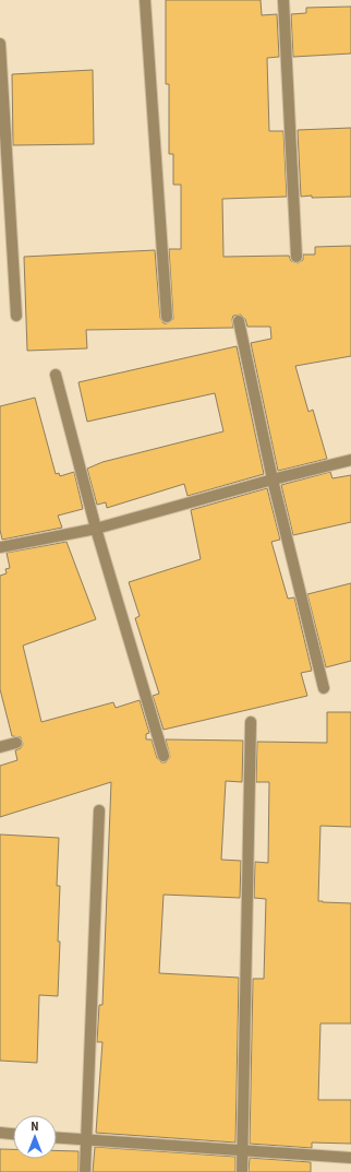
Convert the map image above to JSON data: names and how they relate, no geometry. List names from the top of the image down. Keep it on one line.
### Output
{"north":"top"}
